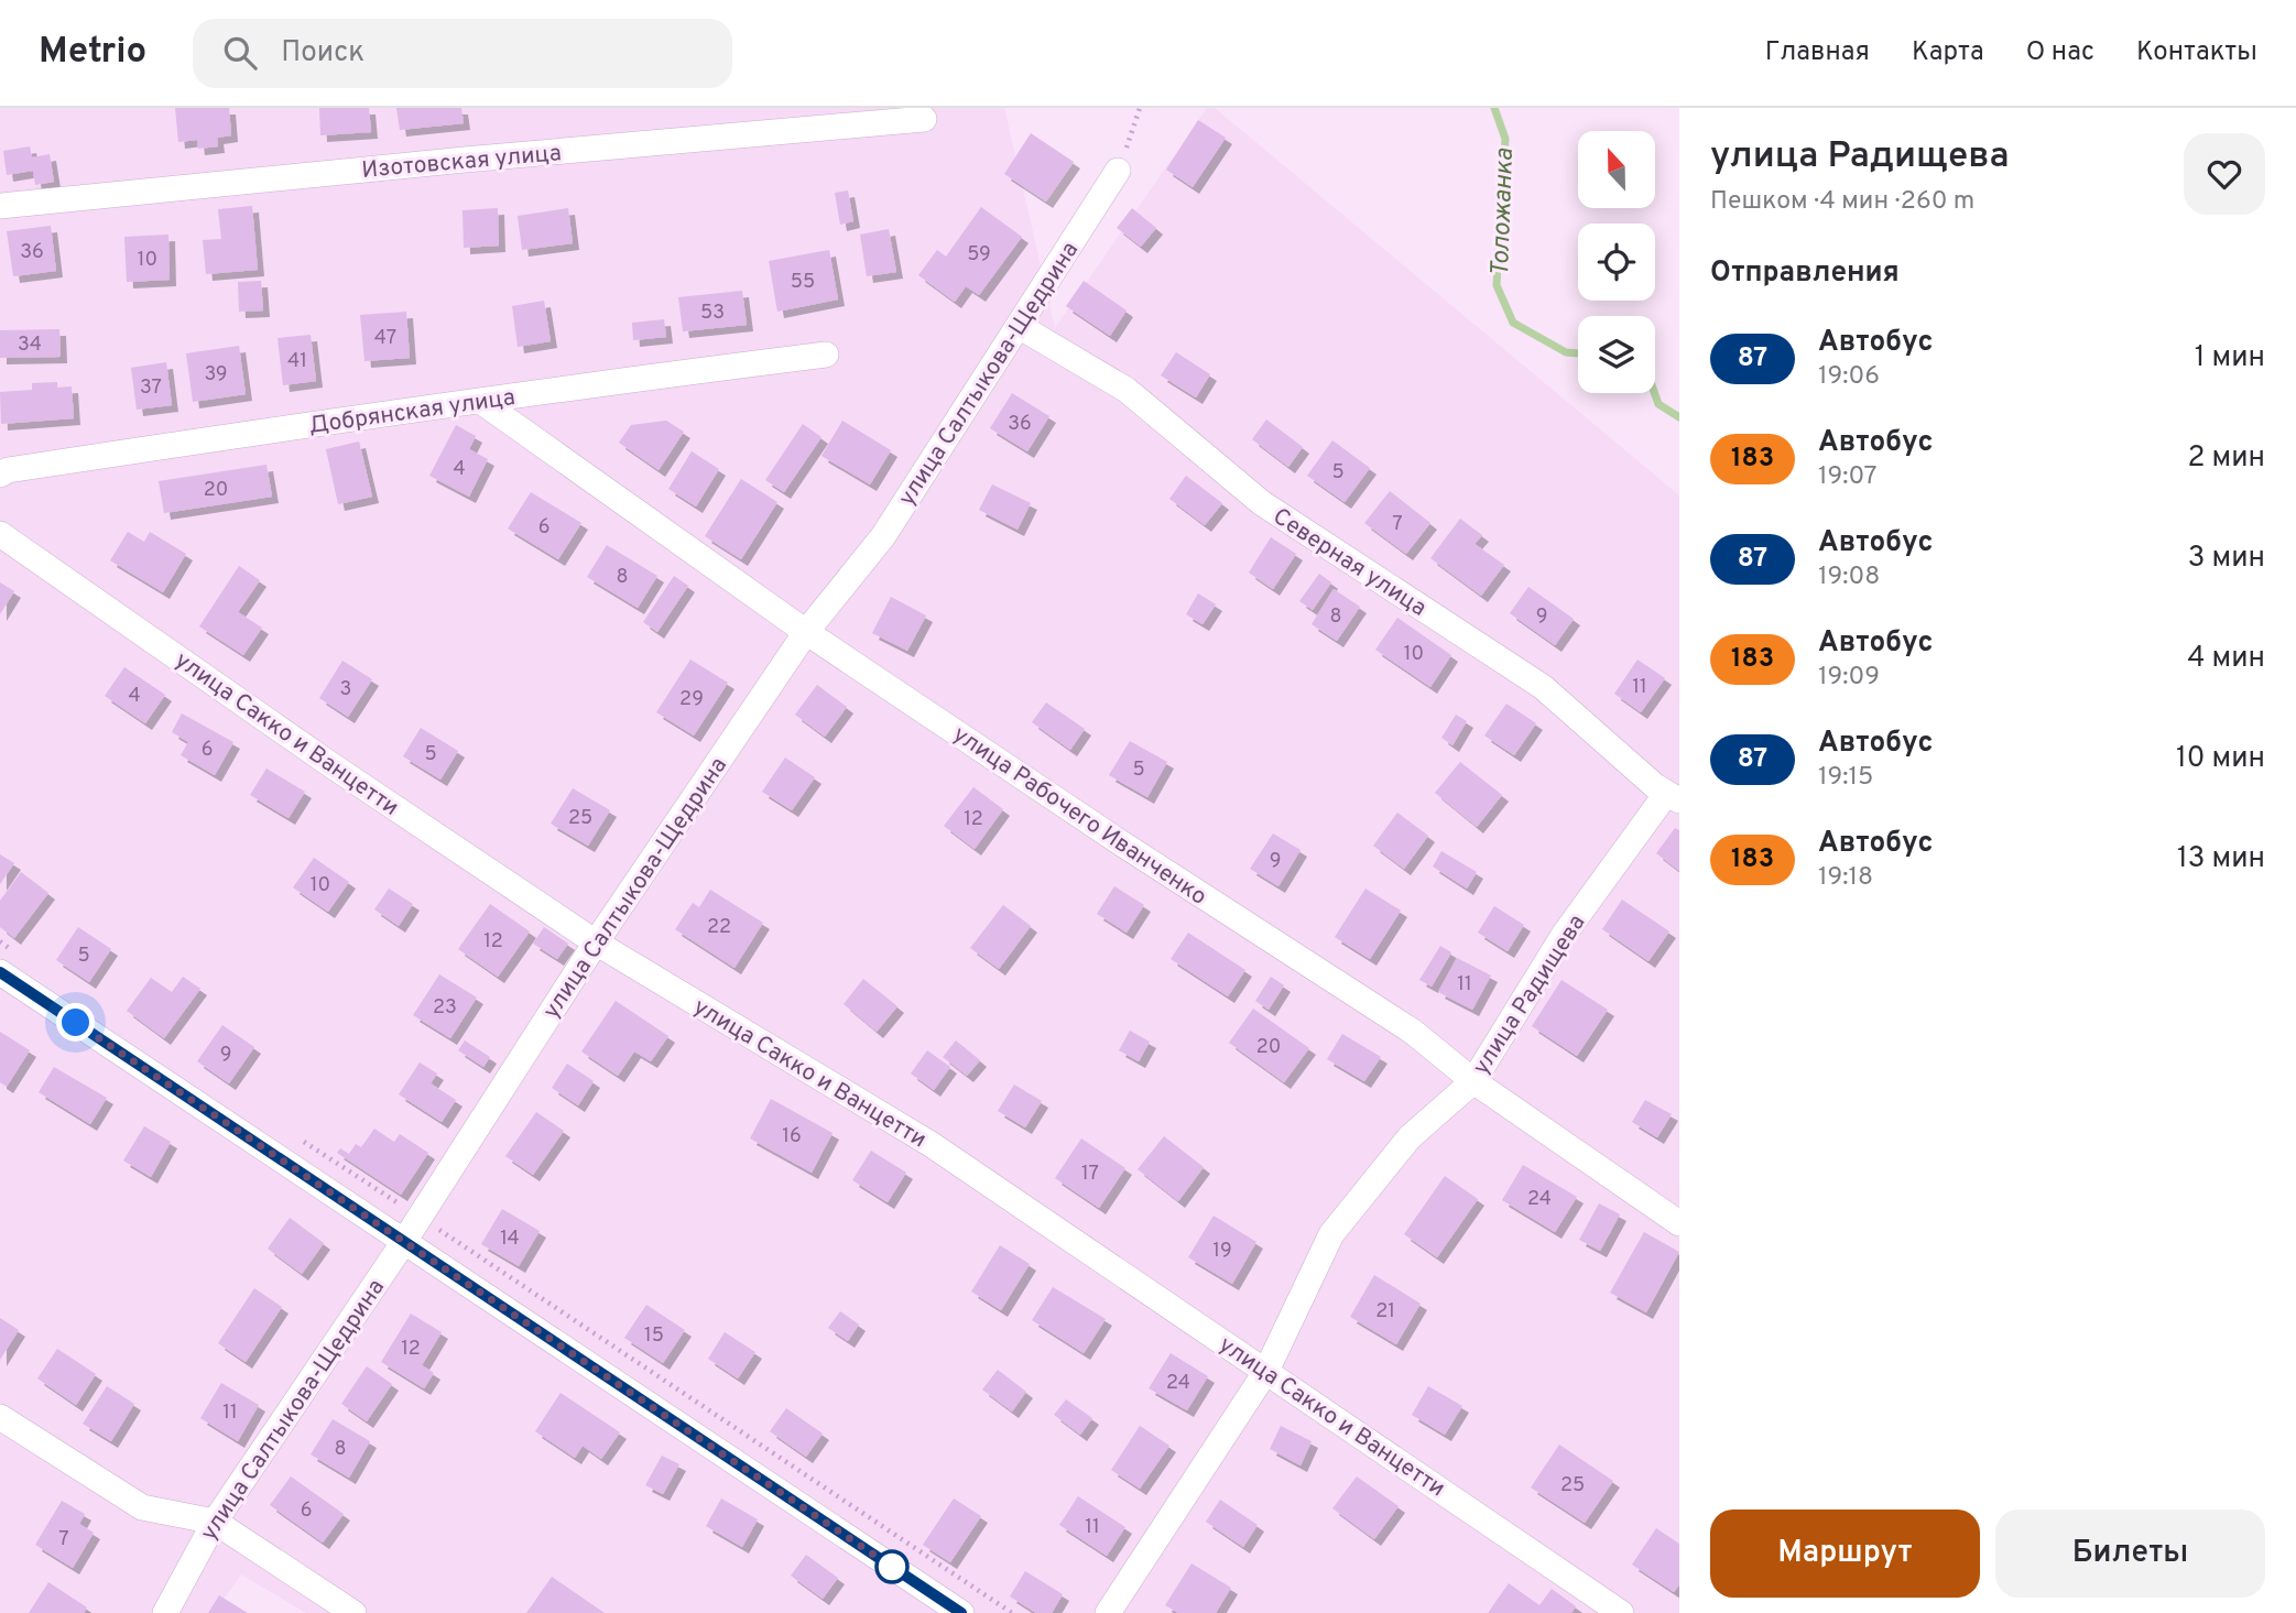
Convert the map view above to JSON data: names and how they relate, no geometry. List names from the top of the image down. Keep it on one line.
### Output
{"streets":{"street":["Изотовская улица","улица Салтыкова-Щедрина","Добрянская улица","Северная улица","улица Сакко и Ванцетти","улица Рабочего Иванченко","улица Радищева"]},"crossings":[["улица Салтыкова-Щедрина","Северная улица"],["улица Салтыкова-Щедрина","улица Сакко и Ванцетти"],["улица Салтыкова-Щедрина","улица Рабочего Иванченко"],["Добрянская улица","улица Рабочего Иванченко"],["Северная улица","улица Радищева"],["улица Сакко и Ванцетти","улица Радищева"],["улица Рабочего Иванченко","улица Радищева"]],"water":["Толожанка"],"lines":["bus line 87"],"house_numbers":["36","59","10","55","53","47","34","41","39","37","36","4","5","20","7","6","8","8","9","10","11","3","4","29","6","5","5","25","12","9","10","22","12","5","11","23","20","9","16","17","24","14","19","21","15","12","24","11","8","25","6","11","7"],"north":"top","page":{"header":"Metrio","search":"Поиск","nav":["Главная","Карта","О нас","Контакты"],"heading":[["улица Радищева","Пешком · 4 мин · 260 m"],"Отправления"],"list":[{"mark":"87","name":"Автобус","note":"19:06","value":"1 мин"},{"mark":"183","name":"Автобус","note":"19:07","value":"2 мин"},{"mark":"87","name":"Автобус","note":"19:08","value":"3 мин"},{"mark":"183","name":"Автобус","note":"19:09","value":"4 мин"},{"mark":"87","name":"Автобус","note":"19:15","value":"10 мин"},{"mark":"183","name":"Автобус","note":"19:18","value":"13 мин"}],"buttons":["Маршрут","Билеты"]}}
